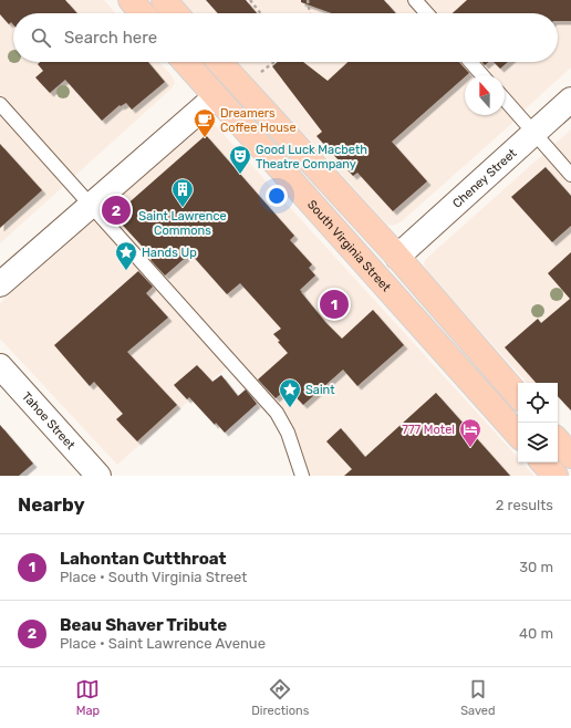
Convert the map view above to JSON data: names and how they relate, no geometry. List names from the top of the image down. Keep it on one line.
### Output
{"streets":{"main road":["South Virginia Street"],"street":["Cheney Street","Tahoe Street"]},"places":{"cafe":["Dreamers Coffee House"],"theatre":["Good Luck Macbeth Theatre Company"],"building":["Saint Lawrence Commons"],"place":["Hands Up","Saint"],"hotel":["777 Motel"]},"north":"top","page":{"search":"Search here","pins":["2","1"],"heading":["Nearby","2 results"],"list":[{"mark":"1","name":"Lahontan Cutthroat","note":"Place · South Virginia Street","value":"30 m"},{"mark":"2","name":"Beau Shaver Tribute","note":"Place · Saint Lawrence Avenue","value":"40 m"}],"nav":["Map","Directions","Saved"]}}
